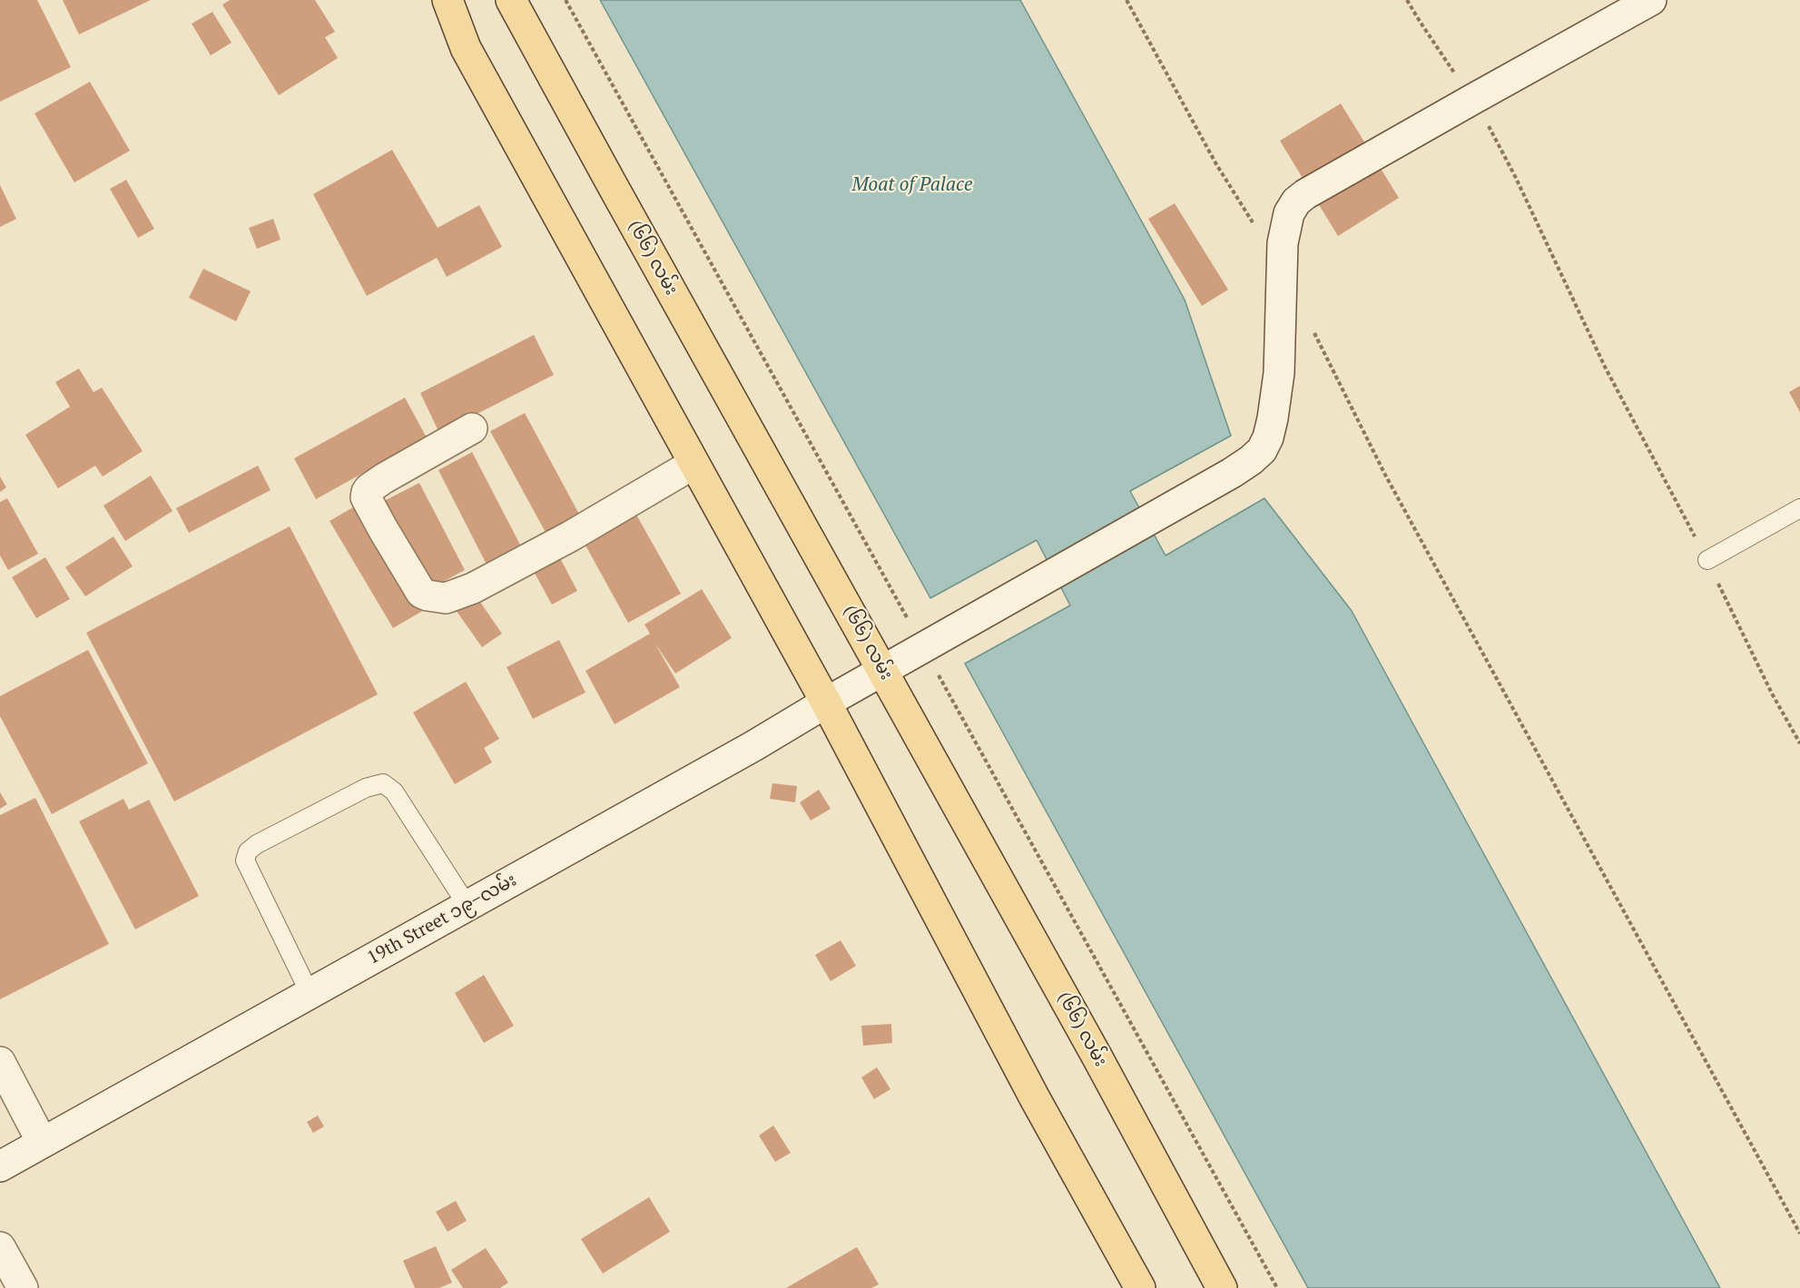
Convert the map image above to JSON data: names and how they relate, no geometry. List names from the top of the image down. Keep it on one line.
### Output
{"streets":{"main road":["(၆၆) လမ်း"],"street":["19th Street ၁၉−လမ်း"]},"crossings":[["(၆၆) လမ်း","19th Street ၁၉−လမ်း"]],"water":["Moat of Palace"]}
